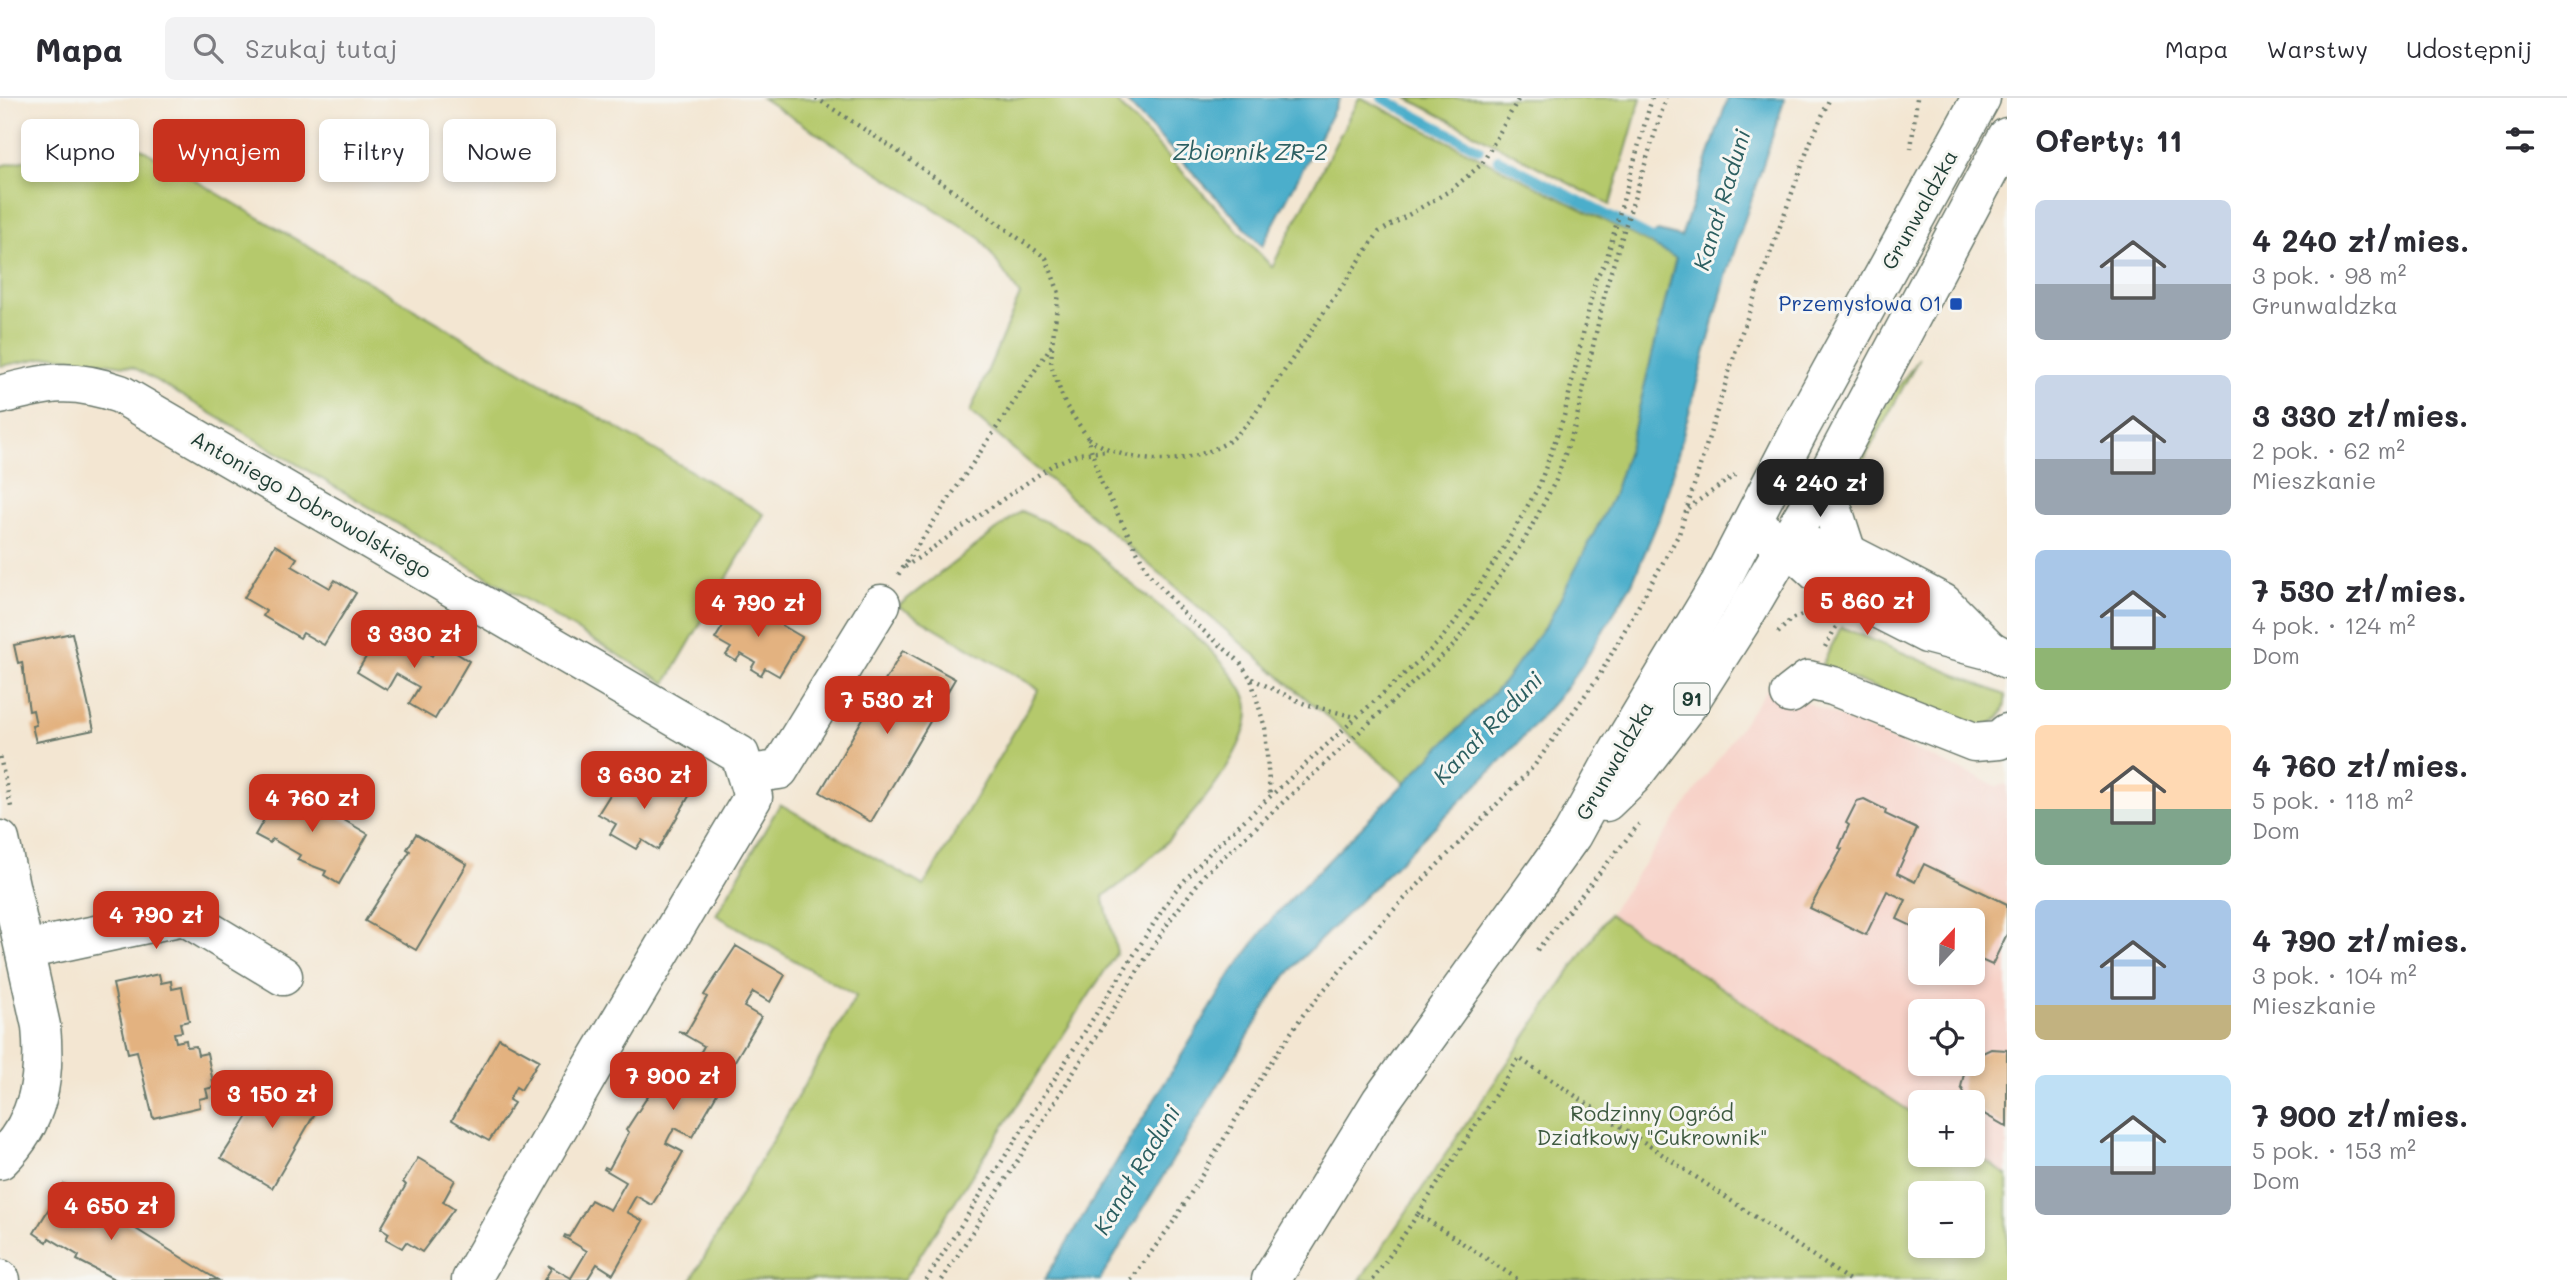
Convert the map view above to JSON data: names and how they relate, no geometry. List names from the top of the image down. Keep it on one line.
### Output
{"streets":{"main road":["Grunwaldzka","Antoniego Dobrowolskiego","91"]},"water":["Zbiornik ZR-2","Kanał Raduni"],"parks":["Rodzinny Ogród Działkowy \"Cukrownik\""],"places":{"transit":["Przemysłowa 01"]},"north":"top","page":{"header":"Mapa","search":"Szukaj tutaj","nav":["Mapa","Warstwy","Udostępnij"],"heading":"Oferty: 11","chip":["Kupno","Wynajem","Filtry","Nowe"],"list":[{"name":"4 240 zł/mies.","note":"3 pok. · 98 m² · Grunwaldzka"},{"name":"3 330 zł/mies.","note":"2 pok. · 62 m² · Mieszkanie"},{"name":"7 530 zł/mies.","note":"4 pok. · 124 m² · Dom"},{"name":"4 760 zł/mies.","note":"5 pok. · 118 m² · Dom"},{"name":"4 790 zł/mies.","note":"3 pok. · 104 m² · Mieszkanie"},{"name":"7 900 zł/mies.","note":"5 pok. · 153 m² · Dom"}],"price":["4 240 zł","5 860 zł","4 790 zł","3 330 zł","7 530 zł","3 630 zł","4 760 zł","4 790 zł","7 900 zł","3 150 zł","4 650 zł"],"map_buttons":["+","−"]}}
